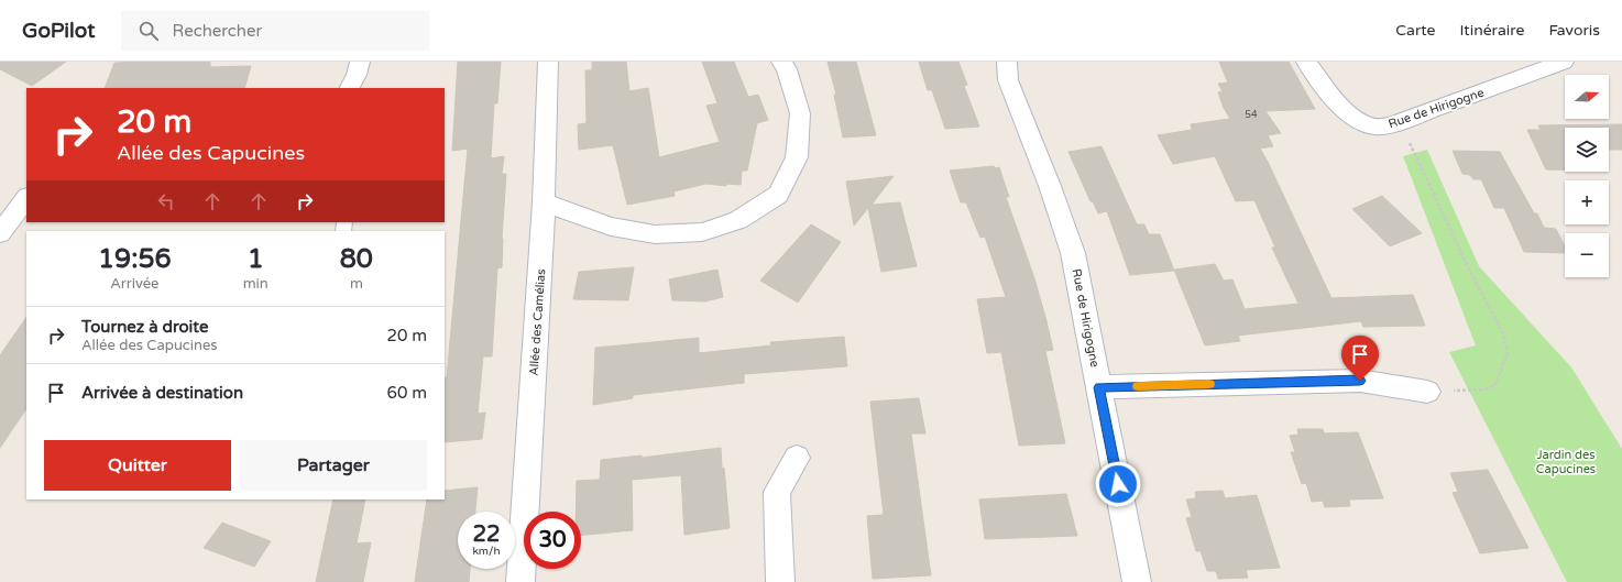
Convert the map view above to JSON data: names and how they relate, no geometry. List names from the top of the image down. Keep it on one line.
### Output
{"streets":{"street":["Rue de Hirigogne","Allée des Camélias"]},"parks":["Jardin des Capucines"],"house_numbers":["54"],"north":"right","page":{"header":"GoPilot","search":"Rechercher","nav":["Carte","Itinéraire","Favoris"],"map_buttons":["+","−"],"turn":["20 m","Allée des Capucines"],"eta":["19:56","Arrivée","1","min","80","m"],"list":[{"name":"Tournez à droite","note":"Allée des Capucines","value":"20 m"},{"name":"Arrivée à destination","value":"60 m"}],"buttons":["Quitter","Partager"],"speed":"22 km/h","limit":"30"}}
